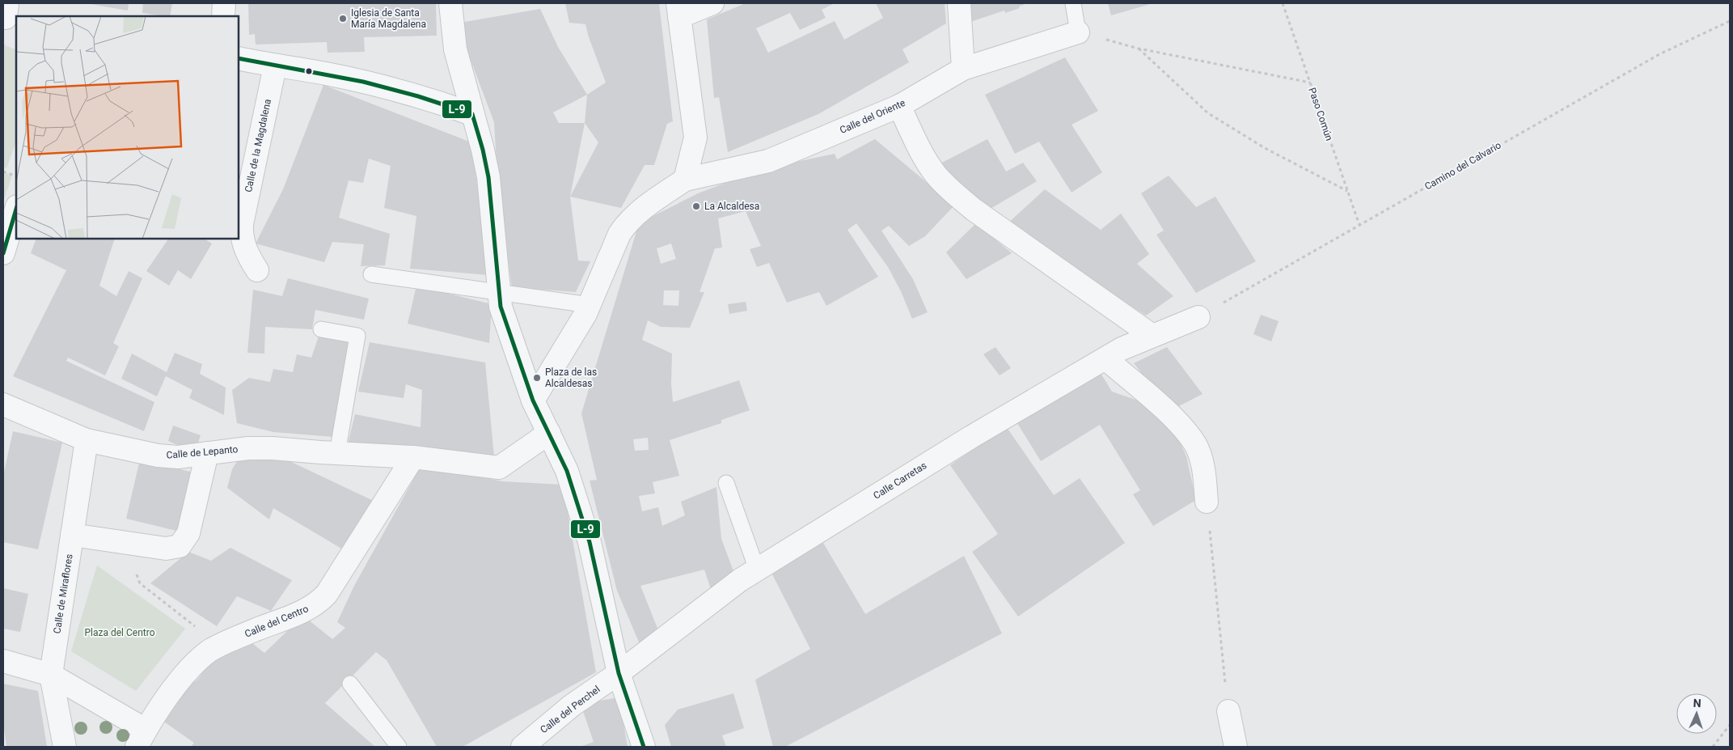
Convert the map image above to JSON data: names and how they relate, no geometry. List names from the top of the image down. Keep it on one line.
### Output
{"streets":{"street":["Calle del Oriente","Calle de la Magdalena","Calle de Lepanto","Calle Carretas","Calle de Miraflores","Calle del Centro","Calle del Perchel"],"path":["Paso Común","Camino del Calvario"]},"crossings":[["Paso Común","Camino del Calvario"],["Camino del Calvario","Calle Carretas"],["Calle de Lepanto","Calle de Miraflores"],["Calle de Lepanto","Calle del Centro"],["Calle Carretas","Calle del Perchel"]],"parks":["Plaza del Centro"],"places":["Iglesia de Santa María Magdalena","La Alcaldesa","Plaza de las Alcaldesas"],"lines":["transit line L-9"],"north":"top"}
